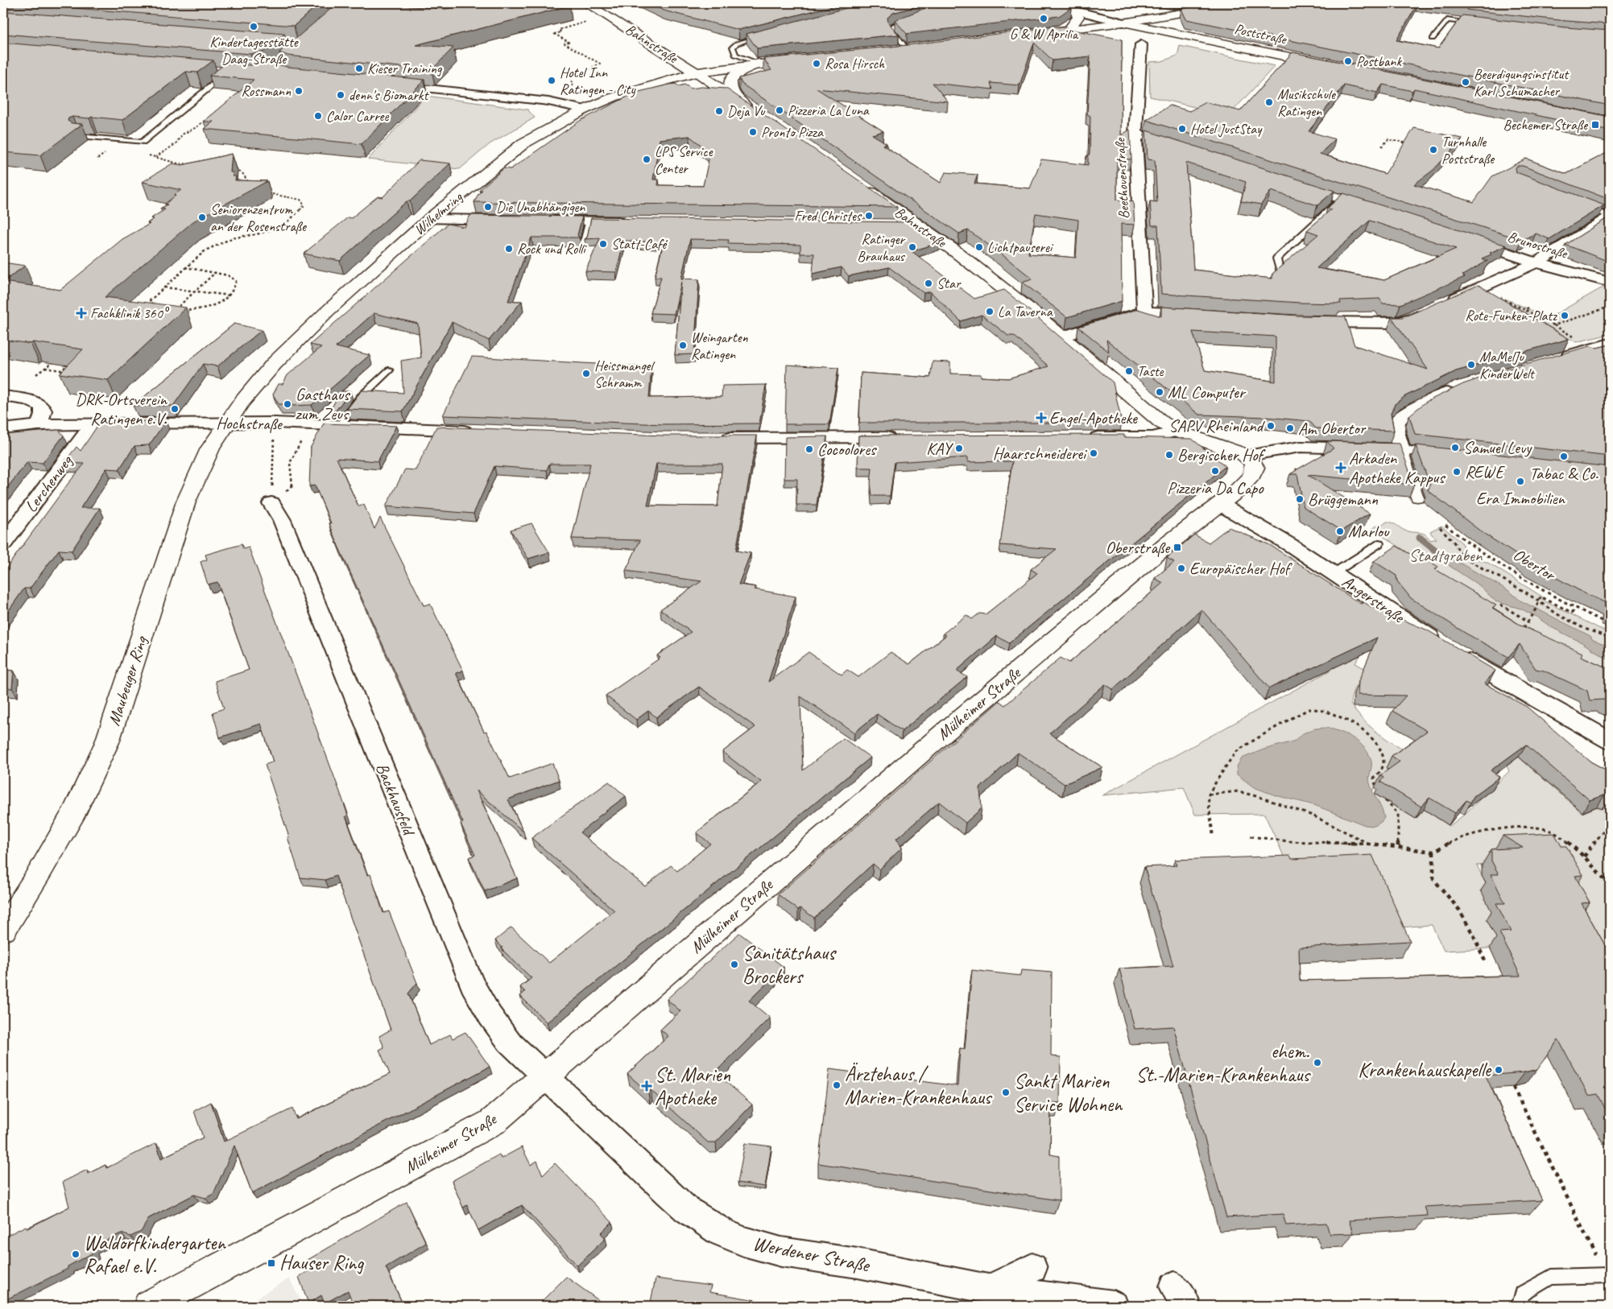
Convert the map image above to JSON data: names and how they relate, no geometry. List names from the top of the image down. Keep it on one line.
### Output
{"streets":{"main road":["Poststraße","Bahnstraße","Wilhelmring","Maubeuger Ring","Mülheimer Straße"],"street":["Beethovenstraße","Brunostraße","Hochstraße","Lerchenweg","Angerstraße","Backhausfeld","Werdener Straße"],"path":["Obertor"]},"crossings":[["Bahnstraße","Wilhelmring"],["Bahnstraße","Mülheimer Straße"],["Wilhelmring","Hochstraße"],["Wilhelmring","Maubeuger Ring"],["Hochstraße","Lerchenweg"],["Hochstraße","Maubeuger Ring"],["Angerstraße","Mülheimer Straße"],["Mülheimer Straße","Backhausfeld"],["Mülheimer Straße","Werdener Straße"],["Backhausfeld","Werdener Straße"]],"parks":["Stadtgraben"],"places":{"other":["G & W Aprilia","Kindertagesstätte Daag-Straße","Postbank","Rosa Hirsch","Kieser Training","Hotel Inn Ratingen - City","Beerdigungsinstitut Karl Schumacher","Rossmann","denn's Biomarkt","Musikschule Ratingen","Pizzeria La Luna","Deja Vu","Calor Carree","Hotel JustStay","Pronto Pizza","Turnhalle Poststraße","LPS Service Center","Die Unabhängigen","Fred Christes","Seniorenzentrum an der Rosenstraße","Statt-Café","Ratinger Brauhaus","Lichtpauserei","Rock und Rolli","Star","La Taverna","Rote-Funken-Platz","Weingarten Ratingen","MaMelJu KinderWelt","Taste","Heissmangel Schramm","ML Computer","Gasthaus zum Zeus","DRK-Ortsverein Ratingen e.V.","SAPV Rheinland","Am Obertor","Samuel Levy","KAY","Cocoolores","Haarschneiderei","Bergischer Hof","Tabac & Co.","Pizzeria Da Capo","REWE","Era Immobilien","Brüggemann","Marlou","Europäischer Hof","Sanitätshaus Brockers","ehem. St.-Marien-Krankenhaus","Krankenhauskapelle","Ärztehaus / Marien-Krankenhaus","Sankt Marien Service Wohnen","Waldorfkindergarten Rafael e.V."],"transit":["Bechemer Straße","Oberstraße","Hauser Ring"],"health":["Fachklinik 360°","Engel-Apotheke","Arkaden Apotheke Kappus","St. Marien Apotheke"]}}
